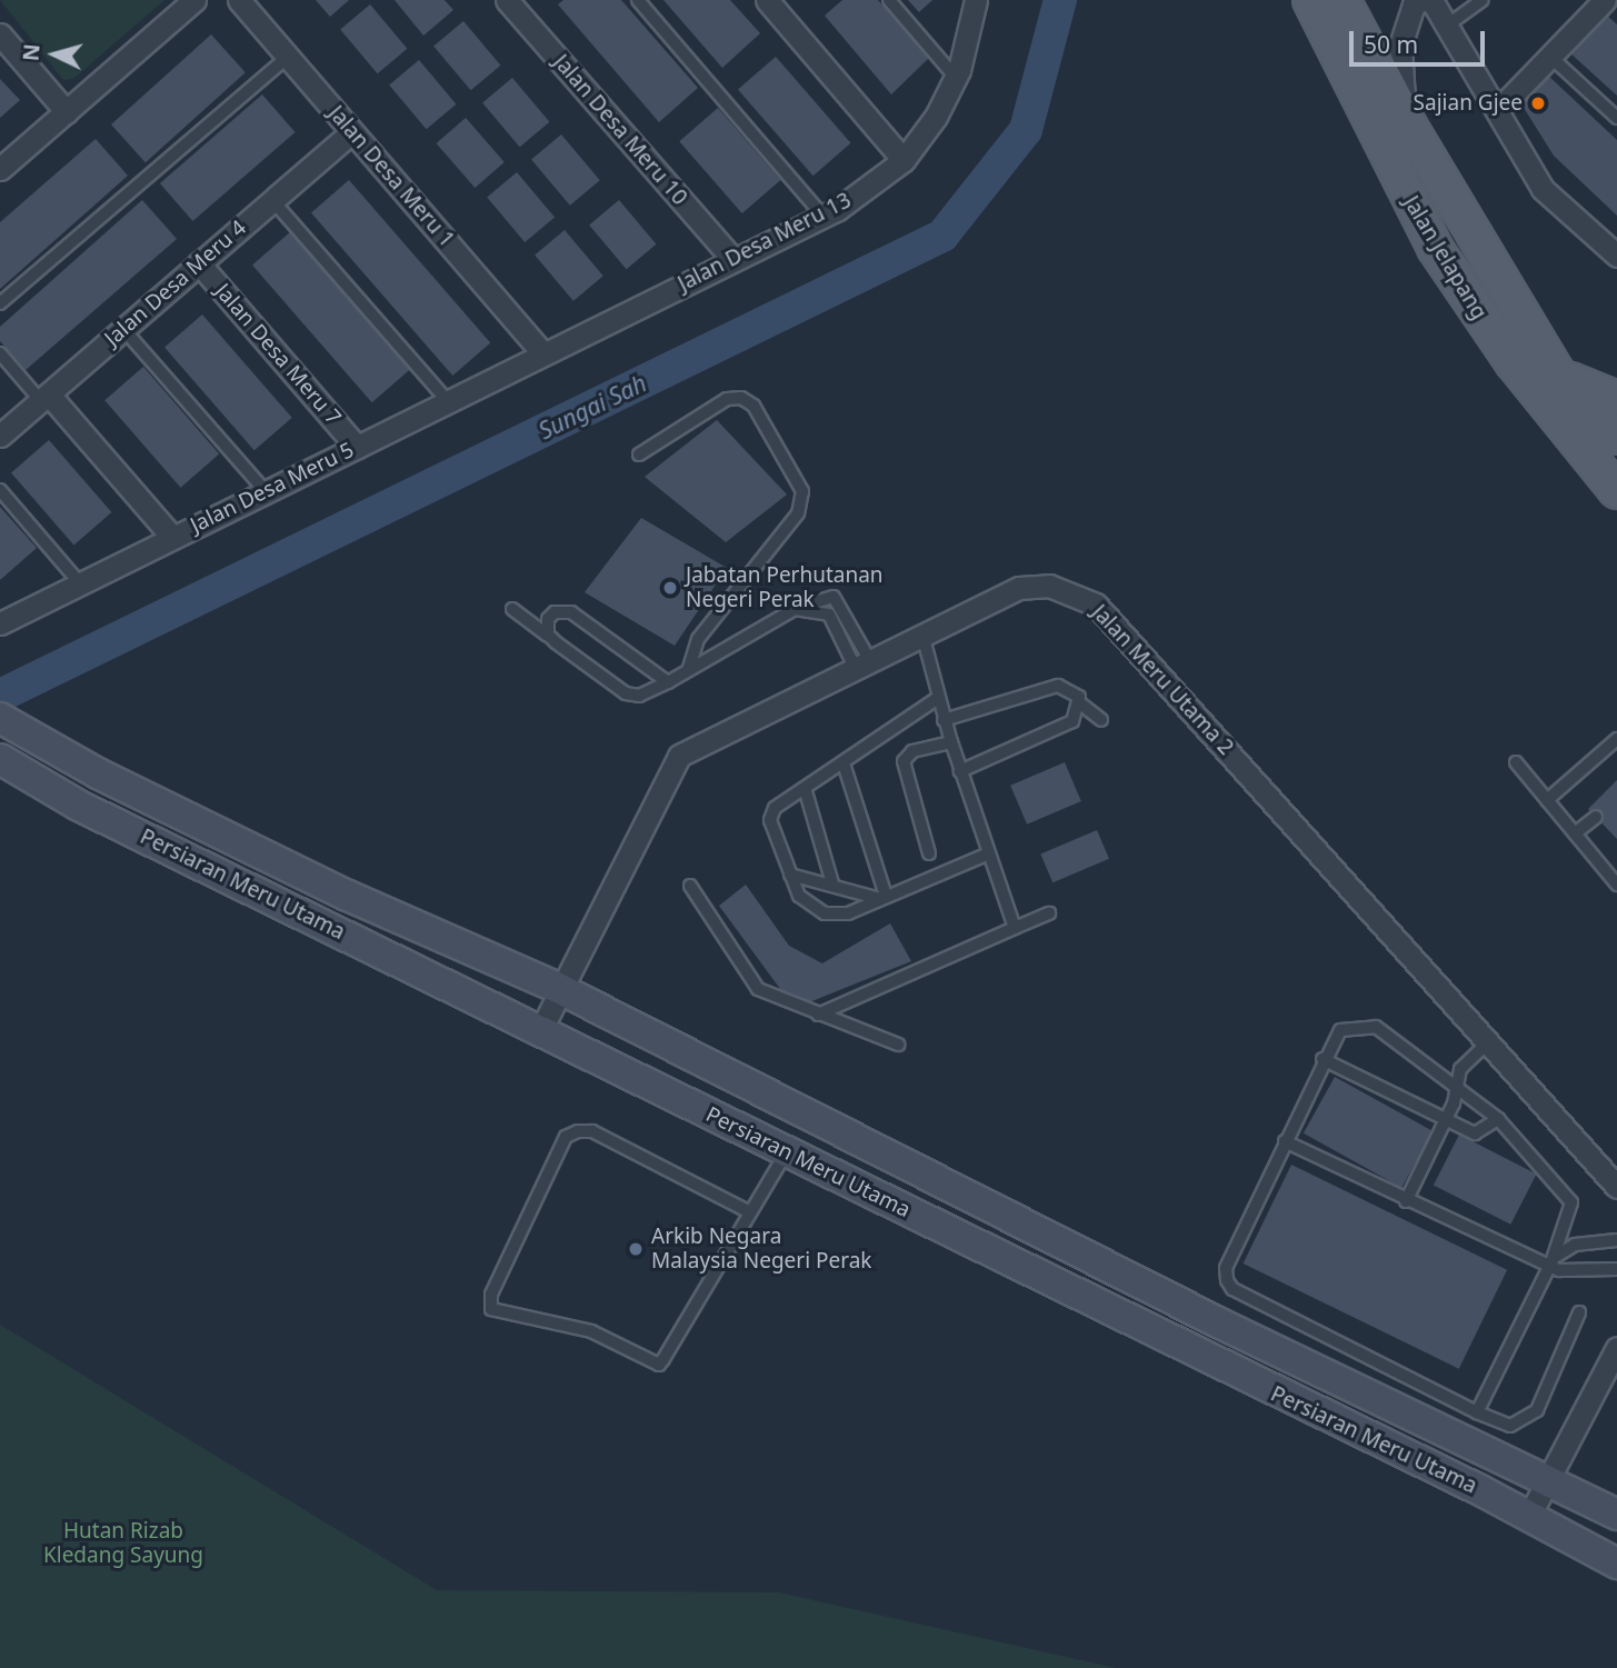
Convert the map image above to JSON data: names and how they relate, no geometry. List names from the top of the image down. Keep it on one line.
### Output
{"streets":{"main road":["Jalan Jelapang","Persiaran Meru Utama"],"street":["Jalan Desa Meru 10","Jalan Desa Meru 1","Jalan Desa Meru 13","Jalan Desa Meru 4","Jalan Desa Meru 7","Jalan Desa Meru 5","Jalan Meru Utama 2"]},"crossings":[["Jalan Desa Meru 10","Jalan Desa Meru 13"],["Jalan Desa Meru 1","Jalan Desa Meru 13"],["Jalan Desa Meru 1","Jalan Desa Meru 4"],["Jalan Desa Meru 1","Jalan Desa Meru 5"],["Jalan Desa Meru 13","Jalan Desa Meru 5"],["Jalan Desa Meru 4","Jalan Desa Meru 7"],["Jalan Desa Meru 7","Jalan Desa Meru 5"],["Jalan Meru Utama 2","Persiaran Meru Utama"]],"water":["Sungai Sah"],"parks":["Hutan Rizab Kledang Sayung"],"places":["Sajian Gjee","Jabatan Perhutanan Negeri Perak","Arkib Negara Malaysia Negeri Perak"],"scale_bar":"50 m","north":"left"}
